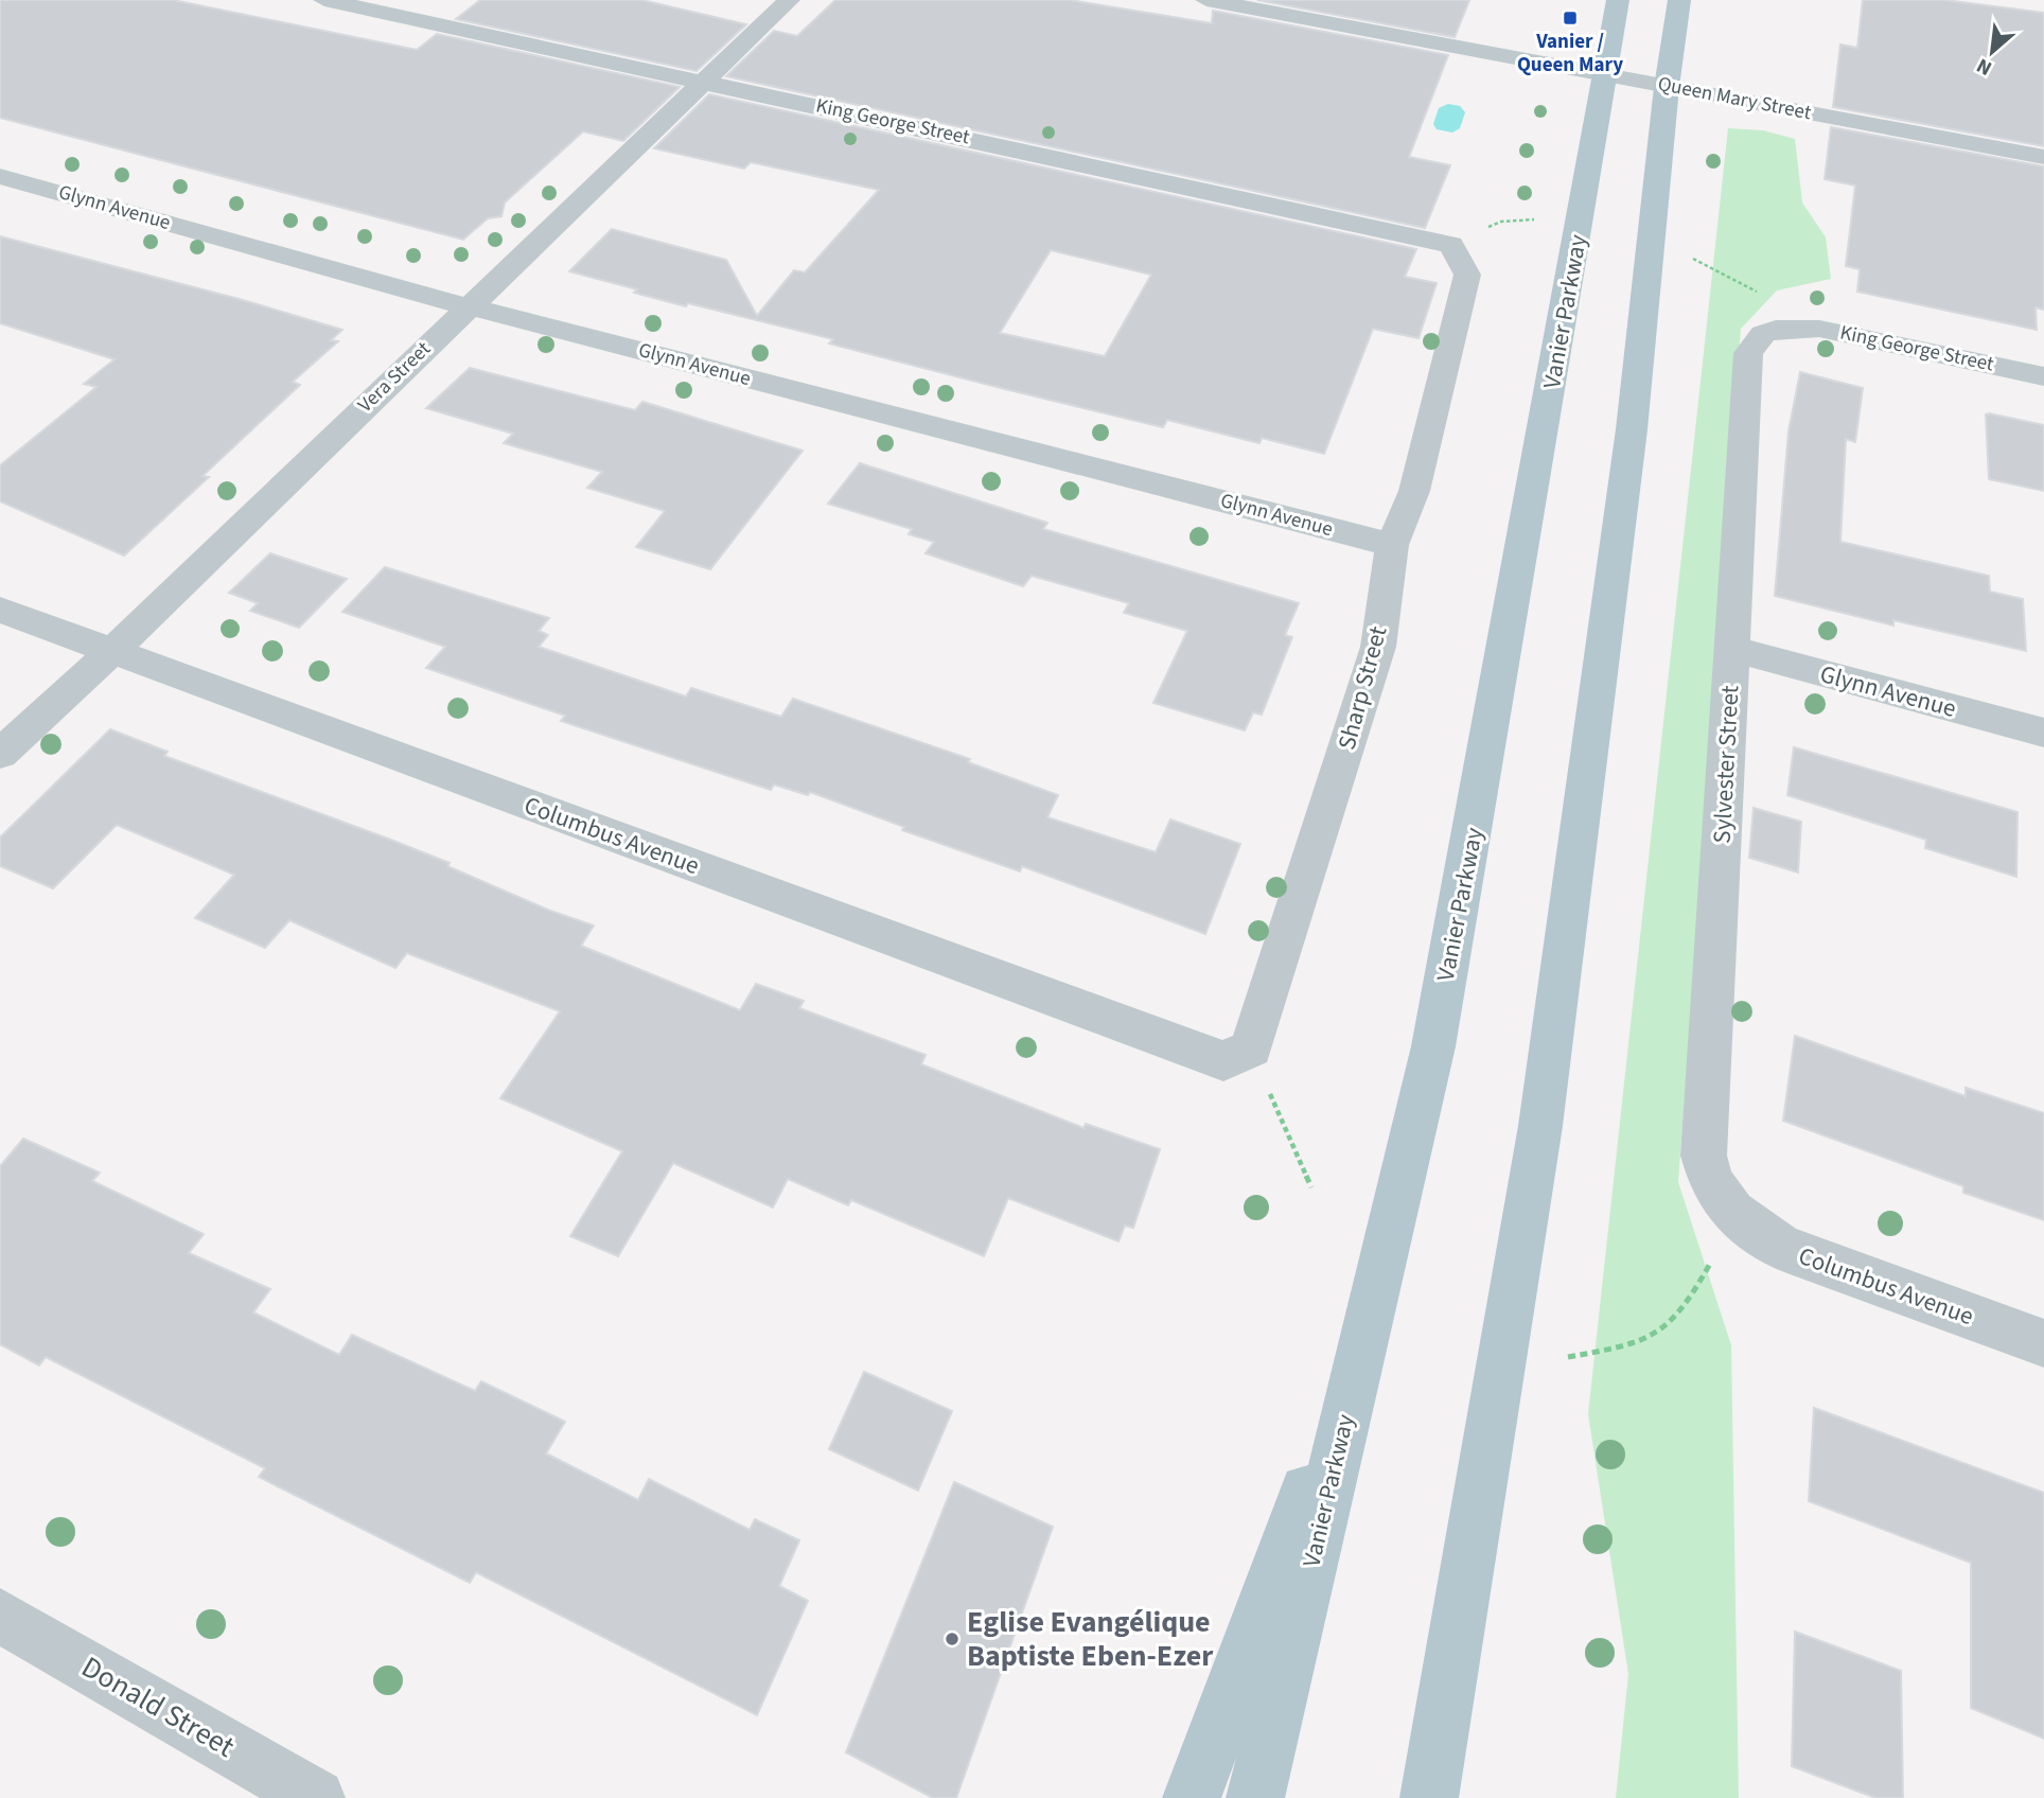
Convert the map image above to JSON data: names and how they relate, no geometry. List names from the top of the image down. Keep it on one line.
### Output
{"streets":{"main road":["Vanier Parkway"],"street":["Queen Mary Street","King George Street","Glynn Avenue","Vera Street","Sharp Street","Sylvester Street","Columbus Avenue","Donald Street"]},"crossings":[["Queen Mary Street","Vanier Parkway"],["King George Street","Vera Street"],["King George Street","Sharp Street"],["King George Street","Sylvester Street"],["Glynn Avenue","Vera Street"],["Glynn Avenue","Sharp Street"],["Glynn Avenue","Sylvester Street"],["Vera Street","Columbus Avenue"],["Sharp Street","Columbus Avenue"],["Sylvester Street","Columbus Avenue"]],"places":{"transit":["Vanier / Queen Mary"],"other":["Eglise Evangélique Baptiste Eben-Ezer"]},"north":"bottom left"}
